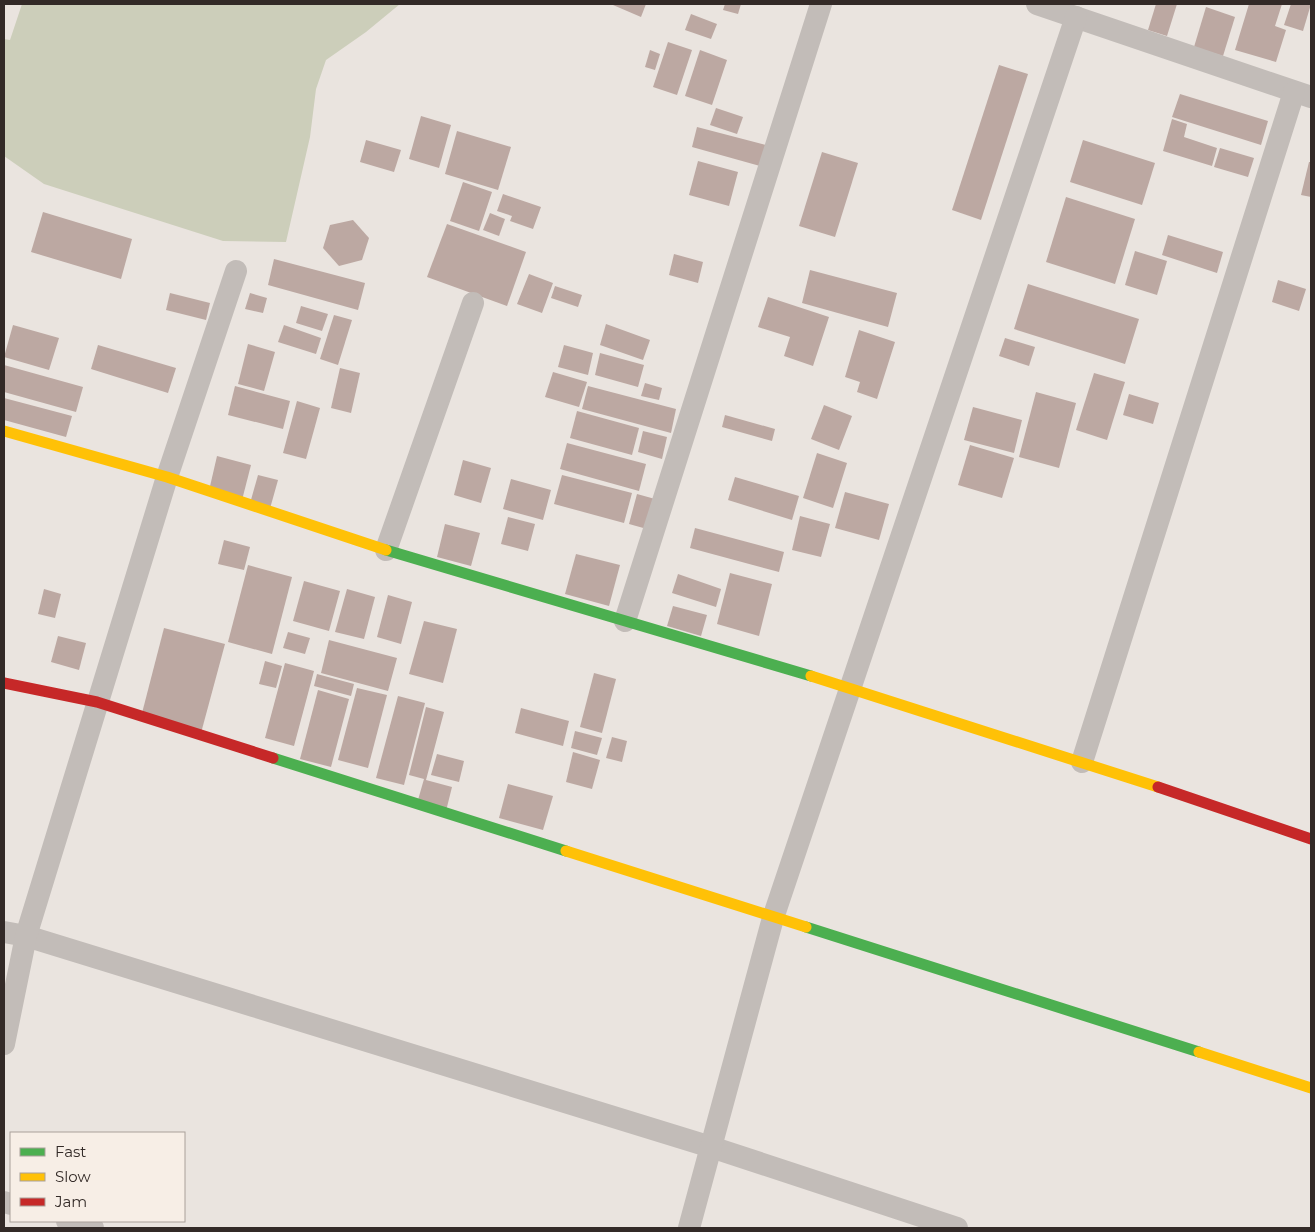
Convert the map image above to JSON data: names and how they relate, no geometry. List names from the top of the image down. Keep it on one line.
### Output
{"legend":["Fast","Slow","Jam"]}
